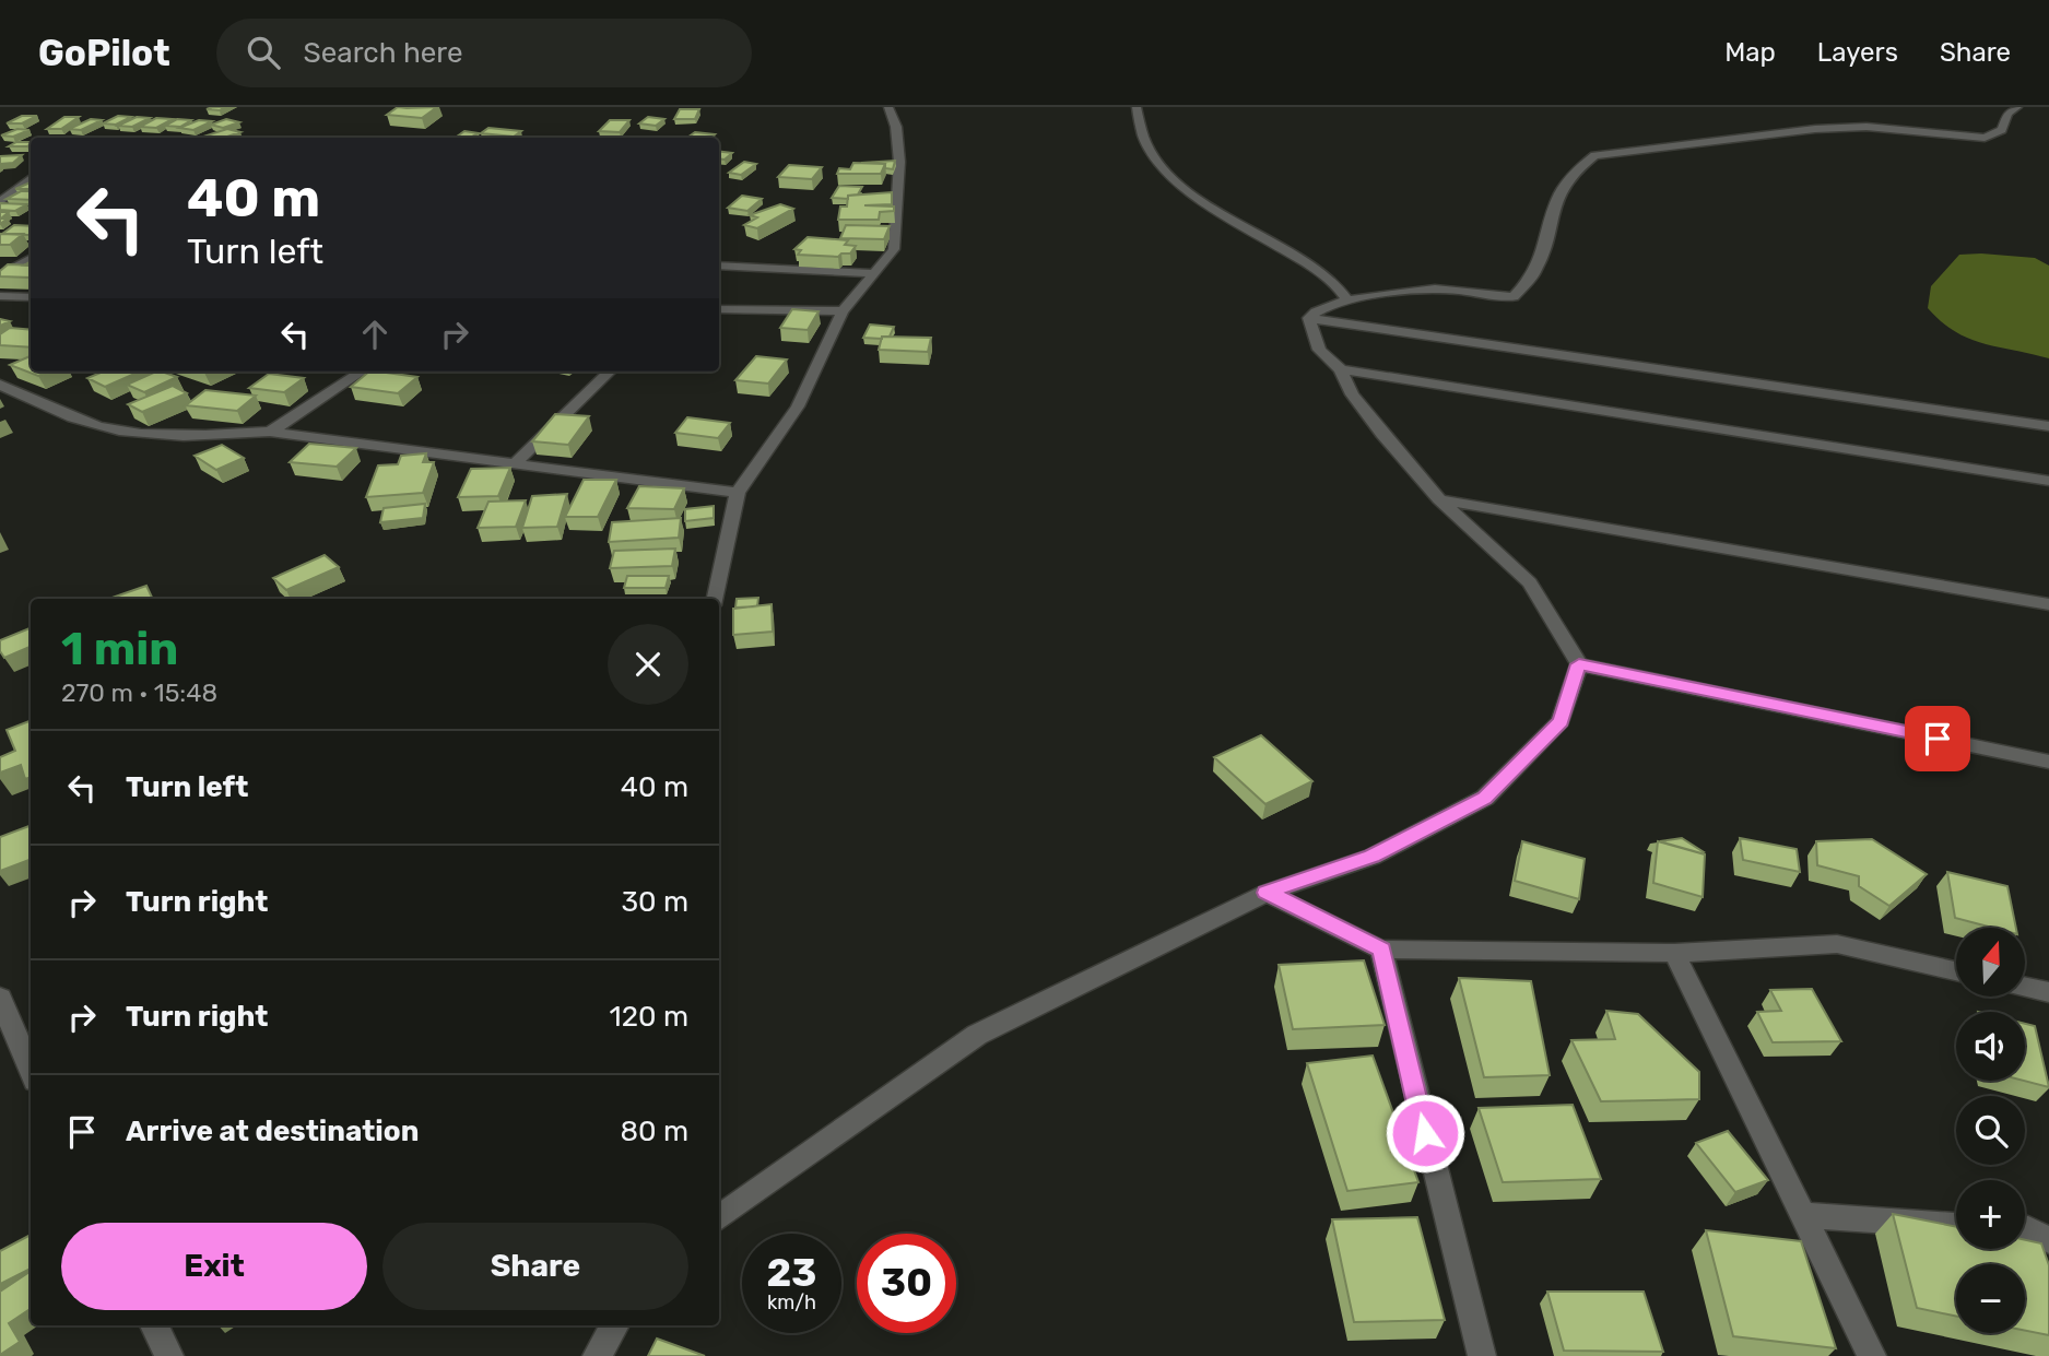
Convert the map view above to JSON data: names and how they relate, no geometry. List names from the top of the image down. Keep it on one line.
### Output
{"north":"top","page":{"header":"GoPilot","search":"Search here","nav":["Map","Layers","Share"],"turn":["40 m","Turn left"],"heading":["1 min","270 m · 15:48"],"list":[{"name":"Turn left","value":"40 m"},{"name":"Turn right","value":"30 m"},{"name":"Turn right","value":"120 m"},{"name":"Arrive at destination","value":"80 m"}],"map_buttons":["+","−"],"buttons":["Exit","Share"],"speed":"23 km/h","limit":"30"}}
